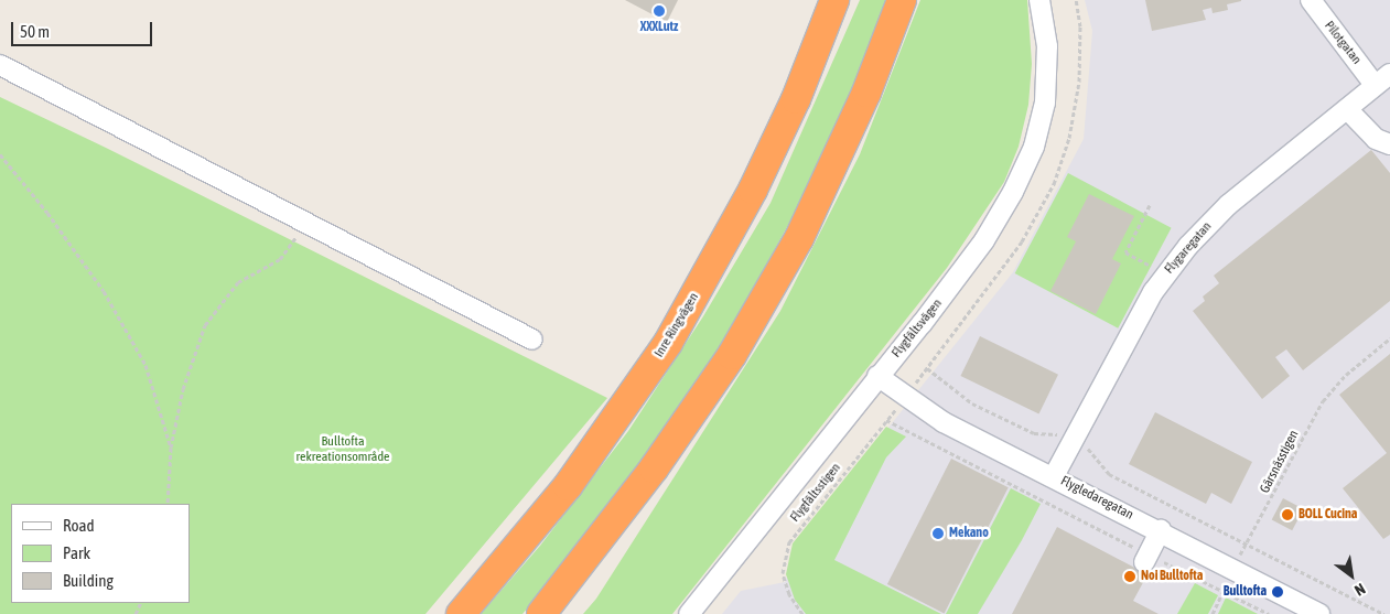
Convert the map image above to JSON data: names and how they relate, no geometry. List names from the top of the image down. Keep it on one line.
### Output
{"streets":{"highway":["Inre Ringvägen"],"street":["Pilotgatan","Flygaregatan","Flygfältsvägen","Flygledaregatan"],"path":["Gärsnässtigen","Flygfältsstigen"]},"crossings":[["Pilotgatan","Flygaregatan"],["Flygaregatan","Flygledaregatan"],["Flygfältsvägen","Flygledaregatan"],["Gärsnässtigen","Flygledaregatan"],["Flygfältsstigen","Flygledaregatan"]],"parks":["Bulltofta rekreationsområde"],"places":["XXXLutz","BOLL Cucina","Mekano","Noi Bulltofta","Bulltofta"],"legend":["Road","Park","Building"],"scale_bar":"50 m","north":"bottom right"}
